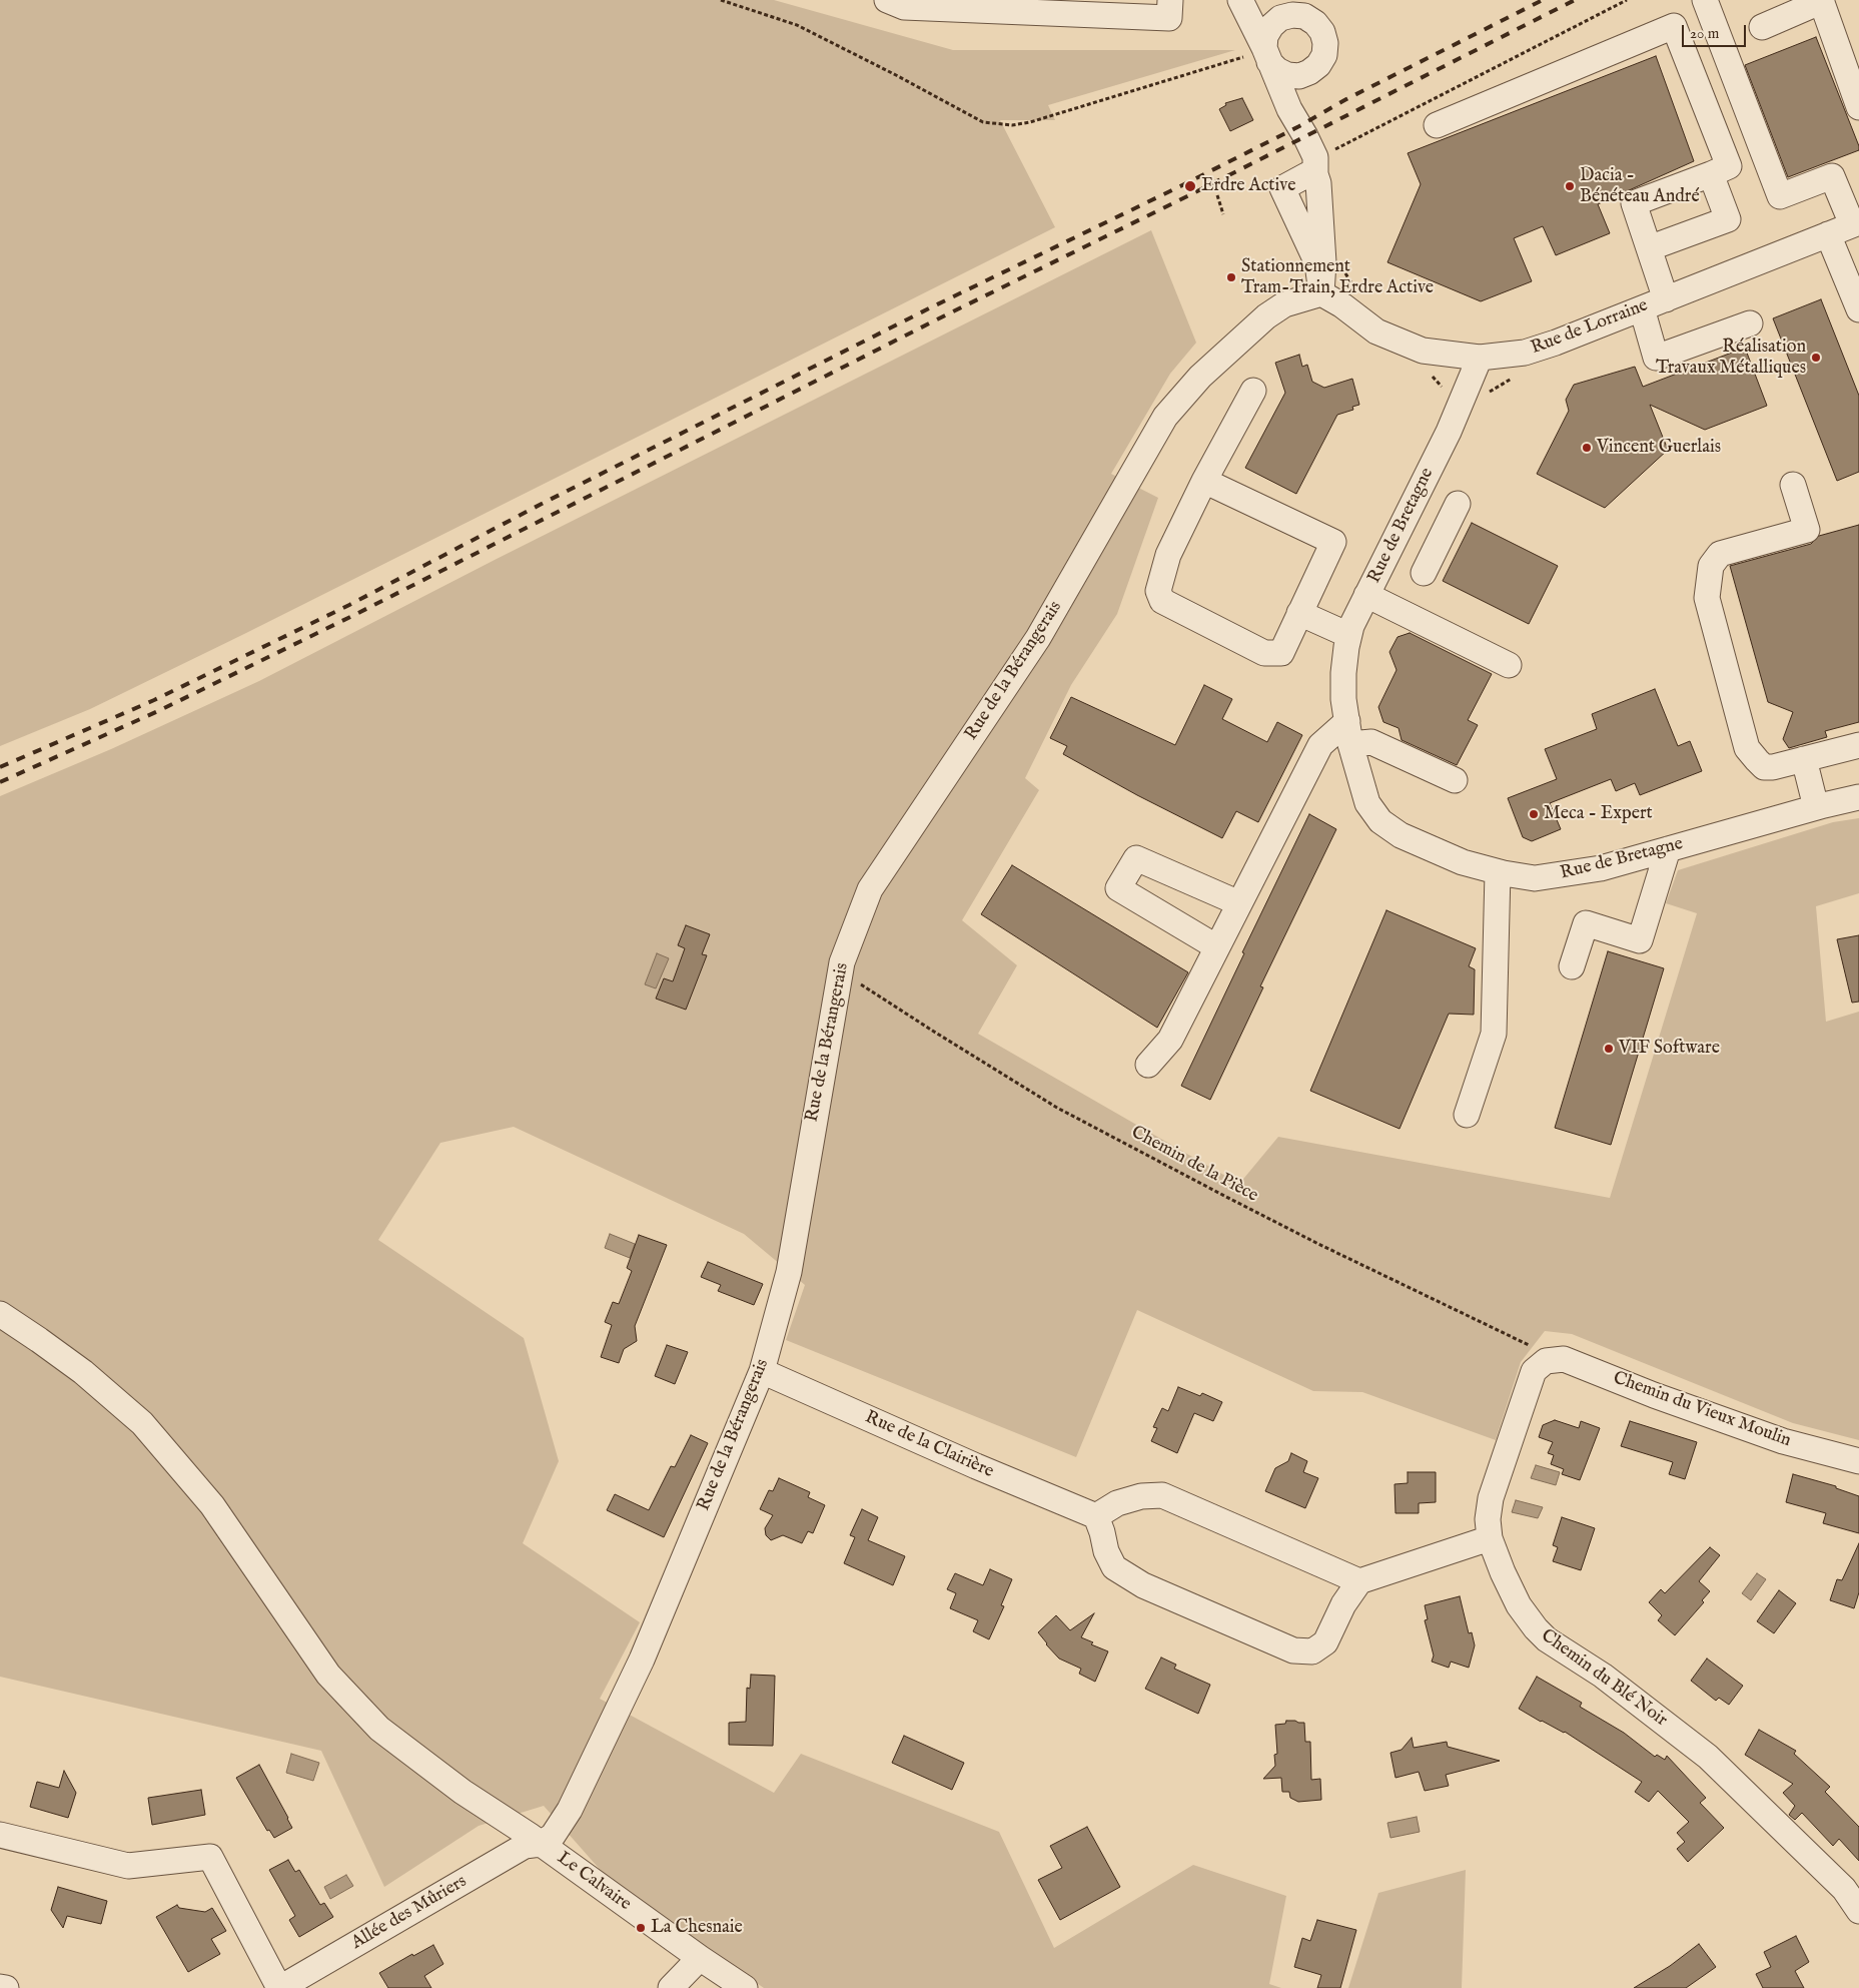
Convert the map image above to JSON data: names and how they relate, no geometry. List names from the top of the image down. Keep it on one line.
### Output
{"streets":{"street":["Rue de Lorraine","Rue de Bretagne","Rue de la Bérangerais","Chemin du Vieux Moulin","Rue de la Clairière","Chemin du Blé Noir","Le Calvaire","Allée des Mûriers"],"path":["Chemin de la Pièce"]},"crossings":[["Rue de Lorraine","Rue de Bretagne"],["Rue de Lorraine","Rue de la Bérangerais"],["Rue de la Bérangerais","Chemin de la Pièce"],["Rue de la Bérangerais","Rue de la Clairière"],["Rue de la Bérangerais","Le Calvaire"],["Rue de la Bérangerais","Allée des Mûriers"],["Chemin de la Pièce","Chemin du Vieux Moulin"],["Chemin de la Pièce","Chemin du Blé Noir"],["Chemin du Vieux Moulin","Chemin du Blé Noir"],["Le Calvaire","Allée des Mûriers"]],"places":["Erdre Active","Dacia - Bénéteau André","Stationnement Tram-Train, Erdre Active","Réalisation Travaux Métalliques","Vincent Guerlais","Meca - Expert","VIF Software","La Chesnaie"],"scale_bar":"20 m"}
